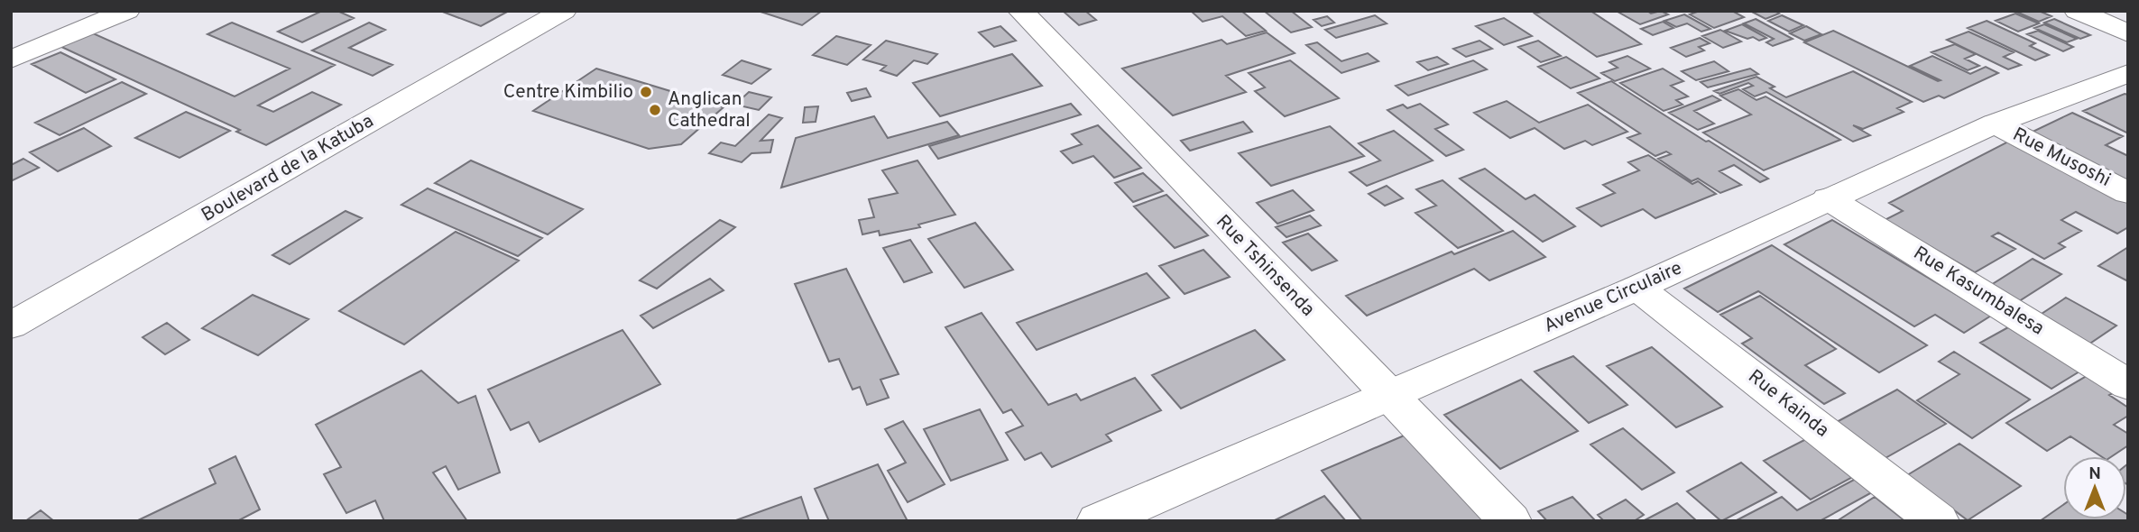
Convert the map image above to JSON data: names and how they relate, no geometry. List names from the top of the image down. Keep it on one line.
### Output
{"streets":{"street":["Rue Musoshi","Boulevard de la Katuba","Rue Tshinsenda","Rue Kasumbalesa","Avenue Circulaire","Rue Kainda"]},"crossings":[["Rue Musoshi","Avenue Circulaire"],["Rue Tshinsenda","Avenue Circulaire"],["Rue Kasumbalesa","Avenue Circulaire"],["Avenue Circulaire","Rue Kainda"]],"places":["Centre Kimbilio","Anglican Cathedral"],"north":"top"}
